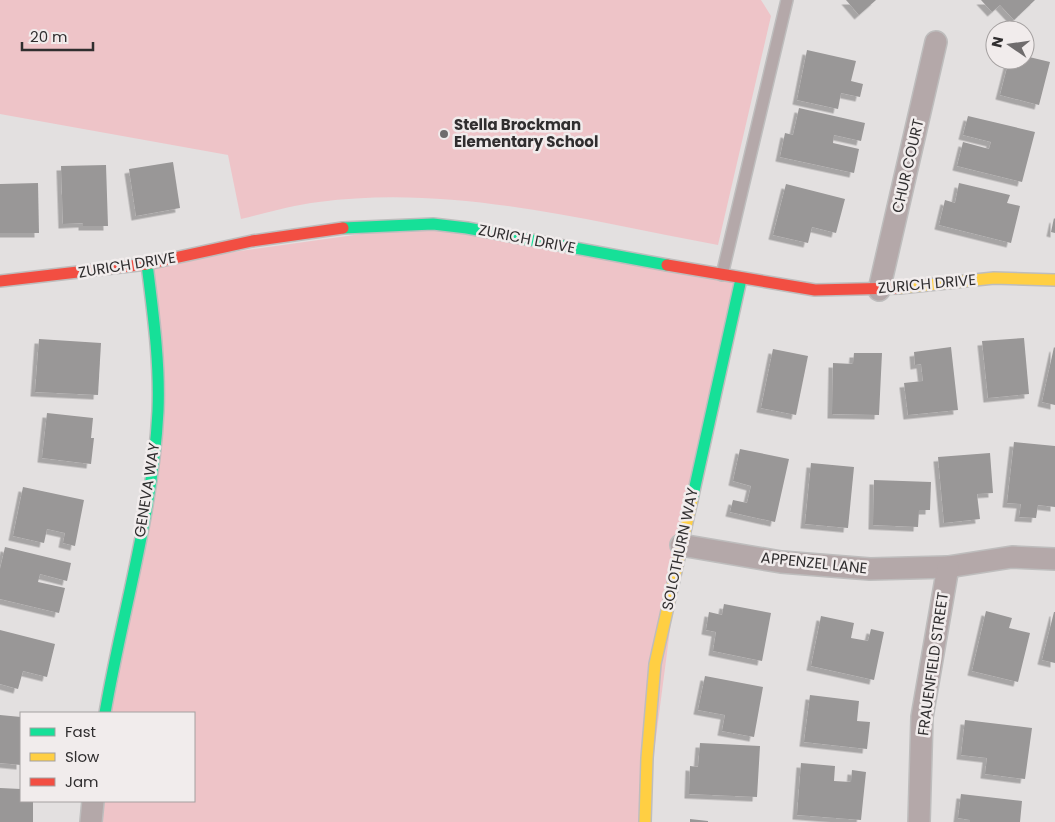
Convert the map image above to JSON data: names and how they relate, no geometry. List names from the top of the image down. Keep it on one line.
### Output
{"streets":{"street":["CHUR COURT","ZURICH DRIVE","GENEVA WAY","SOLOTHURN WAY","APPENZEL LANE","FRAUENFIELD STREET"]},"crossings":[["CHUR COURT","ZURICH DRIVE"],["ZURICH DRIVE","GENEVA WAY"],["ZURICH DRIVE","SOLOTHURN WAY"],["SOLOTHURN WAY","APPENZEL LANE"],["APPENZEL LANE","FRAUENFIELD STREET"]],"places":["Stella Brockman Elementary School"],"legend":["Fast","Slow","Jam"],"scale_bar":"20 m","north":"left"}
